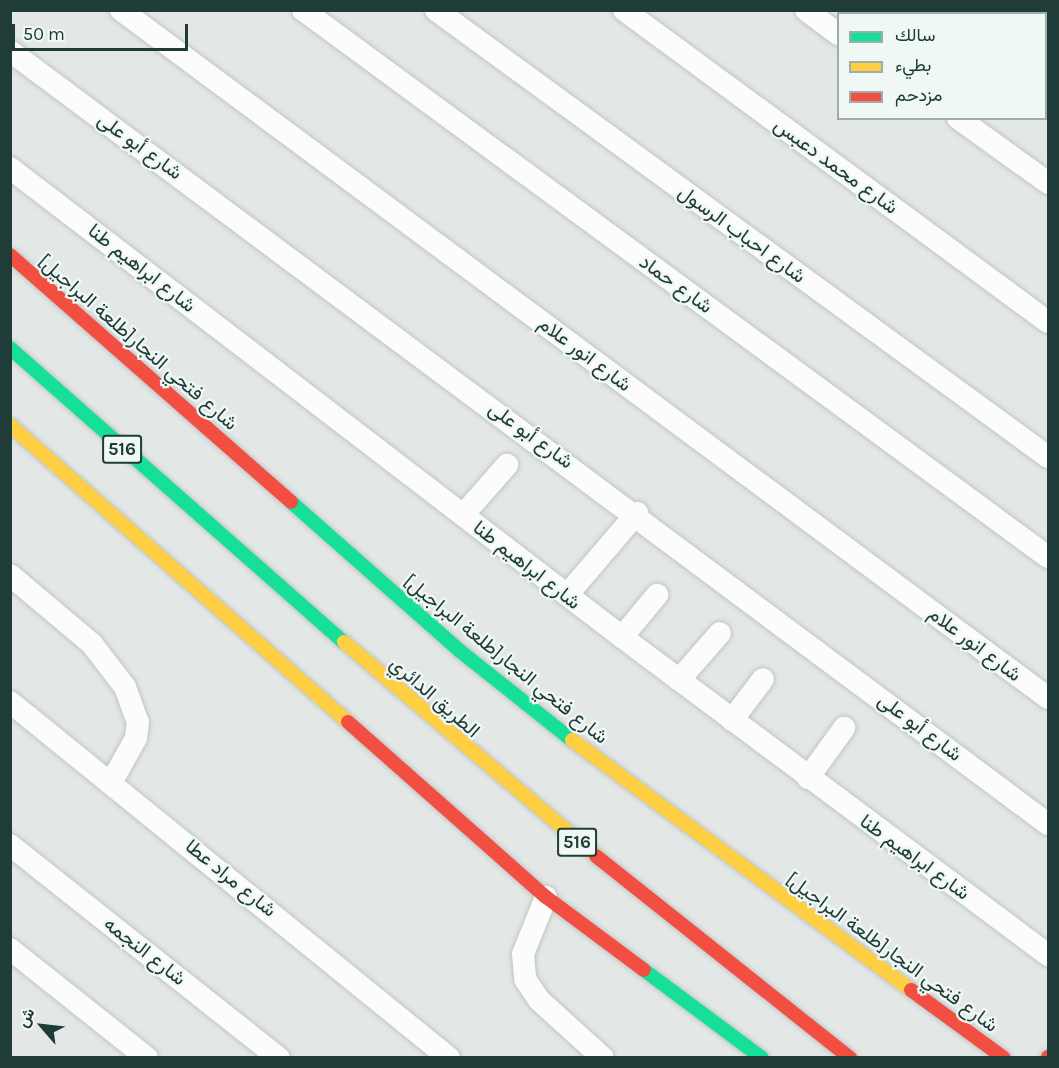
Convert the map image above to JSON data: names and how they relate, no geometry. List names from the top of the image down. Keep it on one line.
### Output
{"streets":{"main road":["شارع فتحي النجار[طلعة البراجيل]","516","الطريق الدائري"],"street":["شارع أبو على","شارع محمد دعبس","شارع احباب الرسول","شارع ابراهيم طنا","شارع حماد","شارع انور علام","شارع مراد عطا","شارع النجمه"]},"legend":["سالك","بطيء","مزدحم"],"scale_bar":"50 m","north":"top left"}
